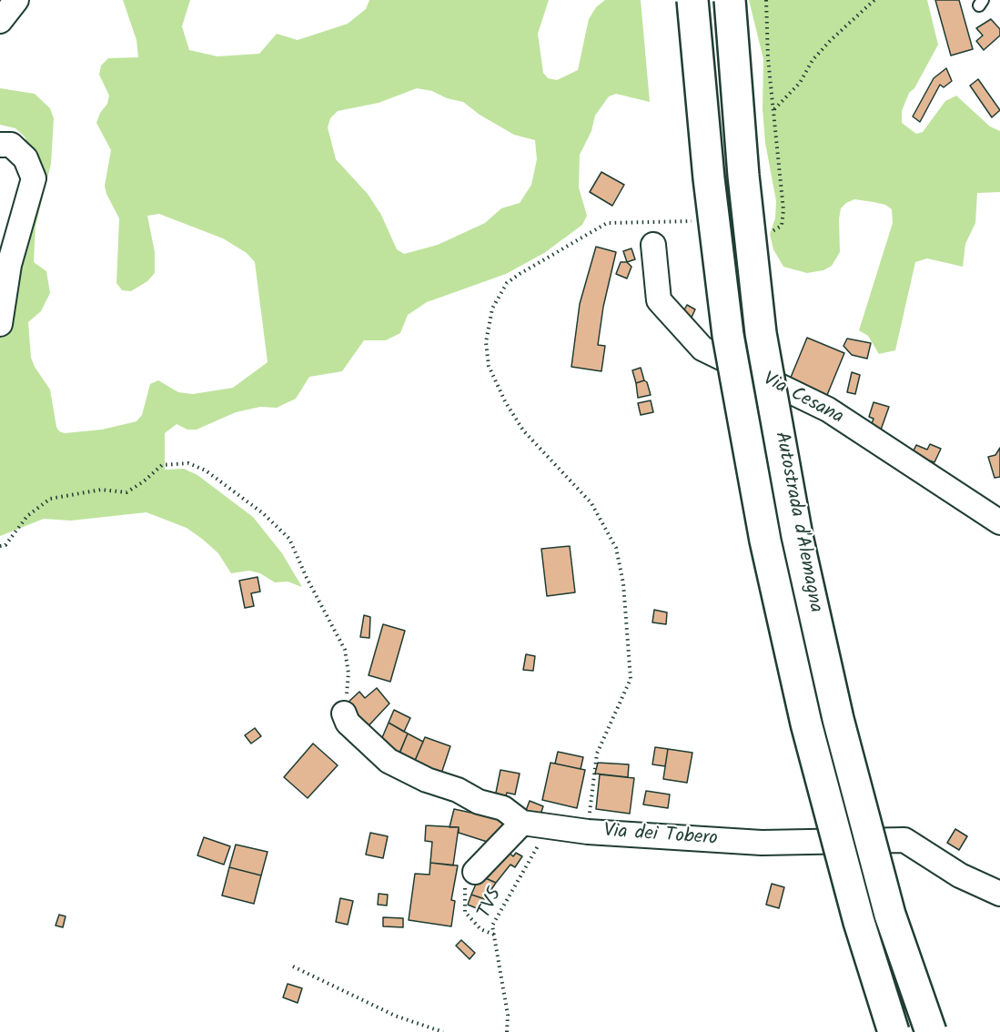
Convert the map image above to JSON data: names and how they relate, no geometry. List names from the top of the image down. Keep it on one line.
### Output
{"streets":{"highway":["Autostrada d'Alemagna"],"street":["Via Cesana","Via dei Tobero"],"path":["TV5"]}}
